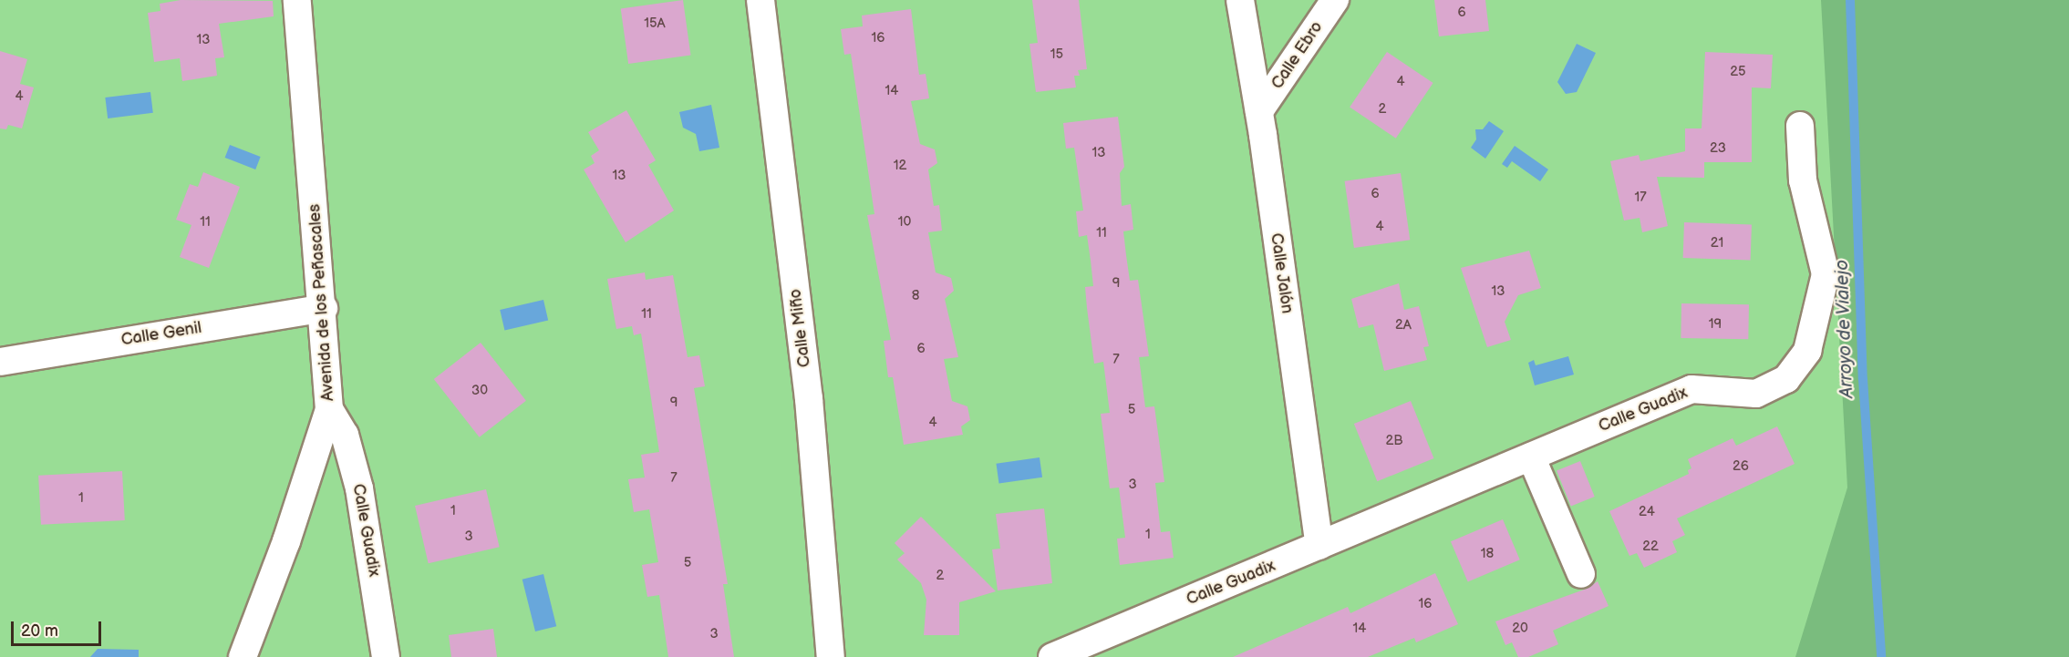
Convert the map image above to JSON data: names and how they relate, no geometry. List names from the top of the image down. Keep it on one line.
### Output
{"streets":{"street":["Calle Ebro","Calle Jalón","Avenida de los Peñascales","Calle Miño","Calle Genil","Calle Guadix"]},"crossings":[["Calle Ebro","Calle Jalón"],["Calle Jalón","Calle Guadix"],["Avenida de los Peñascales","Calle Genil"],["Avenida de los Peñascales","Calle Guadix"]],"water":["Arroyo de Vialejo"],"house_numbers":["6","15A","16","13","15","25","4","14","4","2","23","13","12","13","6","17","11","10","4","11","21","9","13","8","11","19","2A","6","7","30","9","5","4","2B","26","7","3","1","1","24","1","3","22","18","5","2","16","14","20","3"],"scale_bar":"20 m"}
